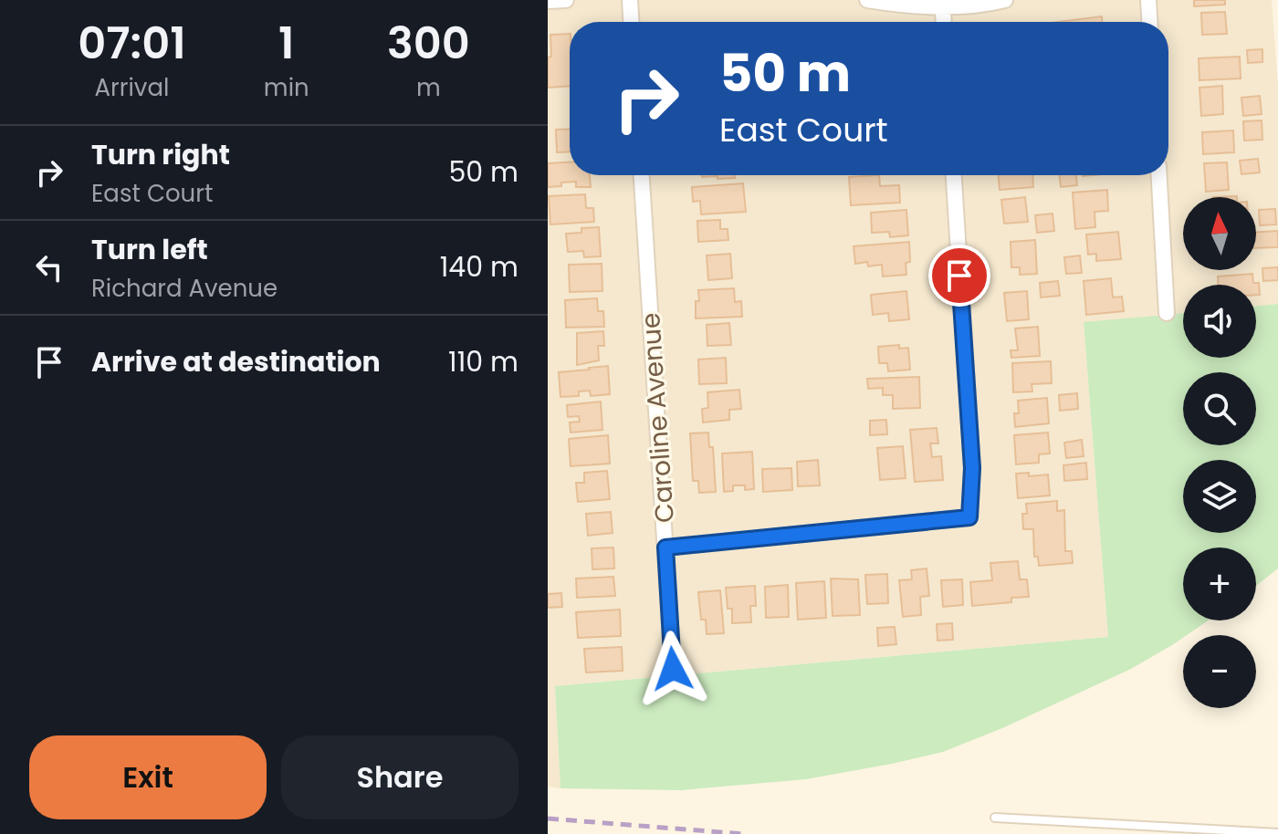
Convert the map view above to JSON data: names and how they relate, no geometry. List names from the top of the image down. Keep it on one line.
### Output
{"streets":{"street":["Caroline Avenue"]},"north":"top","page":{"eta":["07:01","Arrival","1","min","300","m"],"turn":["50 m","East Court"],"list":[{"name":"Turn right","note":"East Court","value":"50 m"},{"name":"Turn left","note":"Richard Avenue","value":"140 m"},{"name":"Arrive at destination","value":"110 m"}],"map_buttons":["+","−"],"buttons":["Exit","Share"]}}
